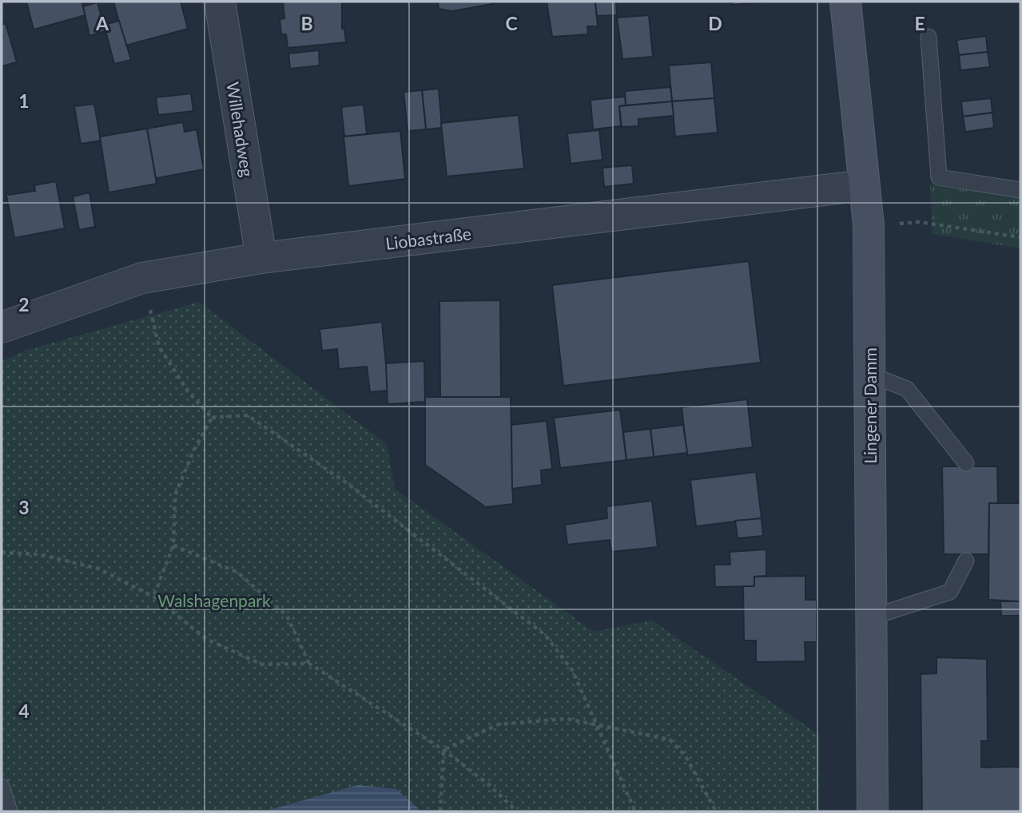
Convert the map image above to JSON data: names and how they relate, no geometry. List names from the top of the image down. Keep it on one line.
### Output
{"streets":{"main road":["Lingener Damm"],"street":["Willehadweg","Liobastraße"]},"crossings":[["Willehadweg","Liobastraße"],["Liobastraße","Lingener Damm"]],"parks":["Walshagenpark"],"grid":{"columns":["A","B","C","D","E"],"rows":["1","2","3","4"]}}
